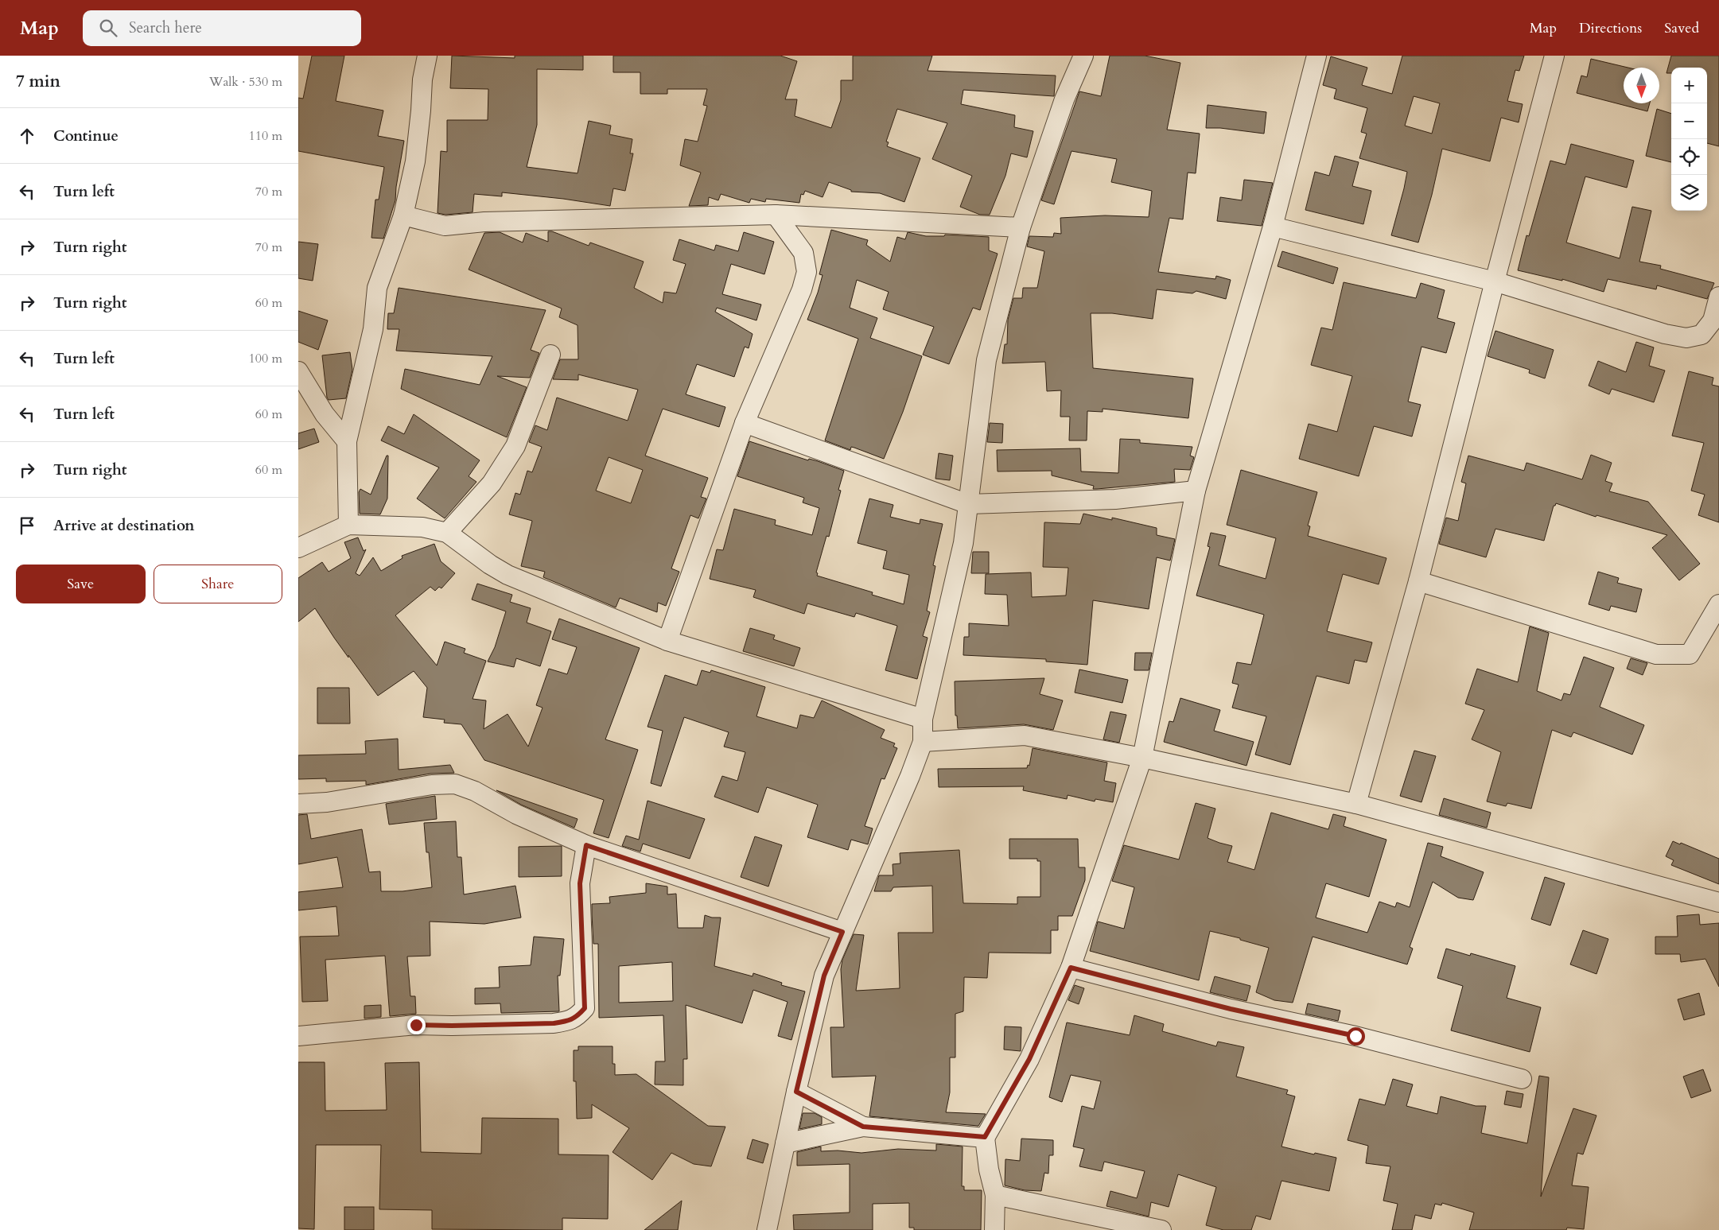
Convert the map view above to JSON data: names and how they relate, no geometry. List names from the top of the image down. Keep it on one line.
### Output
{"north":"bottom","page":{"header":"Map","search":"Search here","nav":["Map","Directions","Saved"],"heading":["7 min","Walk · 530 m"],"map_buttons":["+","−"],"list":[["Continue","110 m"],["Turn left","70 m"],["Turn right","70 m"],["Turn right","60 m"],["Turn left","100 m"],["Turn left","60 m"],["Turn right","60 m"],"Arrive at destination"],"buttons":["Save","Share"]}}
